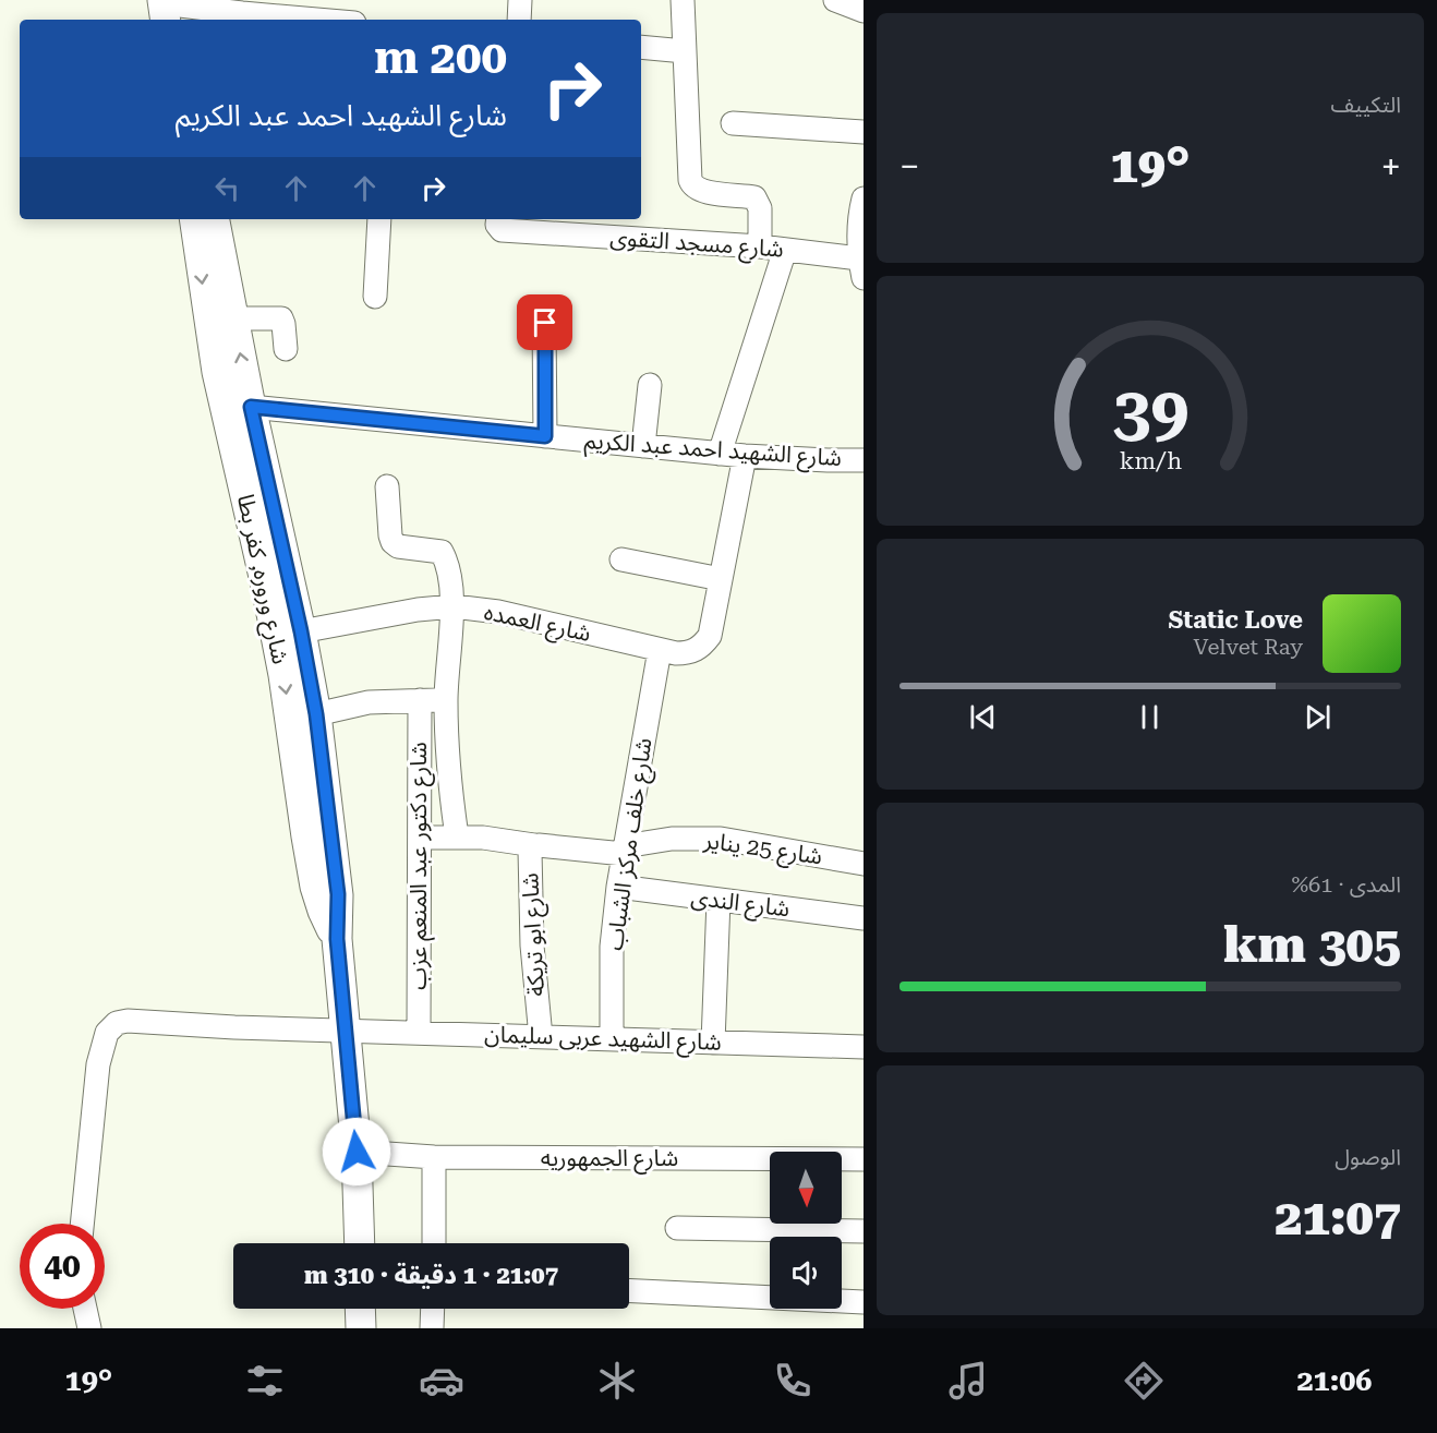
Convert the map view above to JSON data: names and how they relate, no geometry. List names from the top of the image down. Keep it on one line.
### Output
{"streets":{"street":["شارع مسجد التقوى","شارع الشهيد احمد عبد الكريم","شارع وروره, كفر بطا","شارع العمده","شارع خلف مركز الشباب","شارع 25 يناير","شارع دكتور عبد المنعم عزب","شارع الندى","شارع ابو تريكة","شارع الشهيد عربى سليمان","شارع الجمهوريه"]},"crossings":[["شارع الشهيد احمد عبد الكريم","شارع وروره, كفر بطا"],["شارع الشهيد احمد عبد الكريم","شارع العمده"],["شارع وروره, كفر بطا","شارع العمده"],["شارع وروره, كفر بطا","شارع الشهيد عربى سليمان"],["شارع وروره, كفر بطا","شارع الجمهوريه"],["شارع العمده","شارع خلف مركز الشباب"],["شارع خلف مركز الشباب","شارع 25 يناير"],["شارع خلف مركز الشباب","شارع الندى"],["شارع خلف مركز الشباب","شارع ابو تريكة"],["شارع خلف مركز الشباب","شارع الشهيد عربى سليمان"],["شارع 25 يناير","شارع ابو تريكة"],["شارع دكتور عبد المنعم عزب","شارع الشهيد عربى سليمان"],["شارع ابو تريكة","شارع الشهيد عربى سليمان"]],"north":"bottom","page":{"tile":["التكييف",["المدى · 61%","305 km"],["الوصول","21:07"]],"turn":["200 m","شارع الشهيد احمد عبد الكريم"],"heat":["−","19°","+"],"song":["Static Love","Velvet Ray"],"limit":"40","trip":"21:07 · 1 دقيقة · 310 m","tabs":["21:06","19°"],"gauge":["39","km/h"]}}
